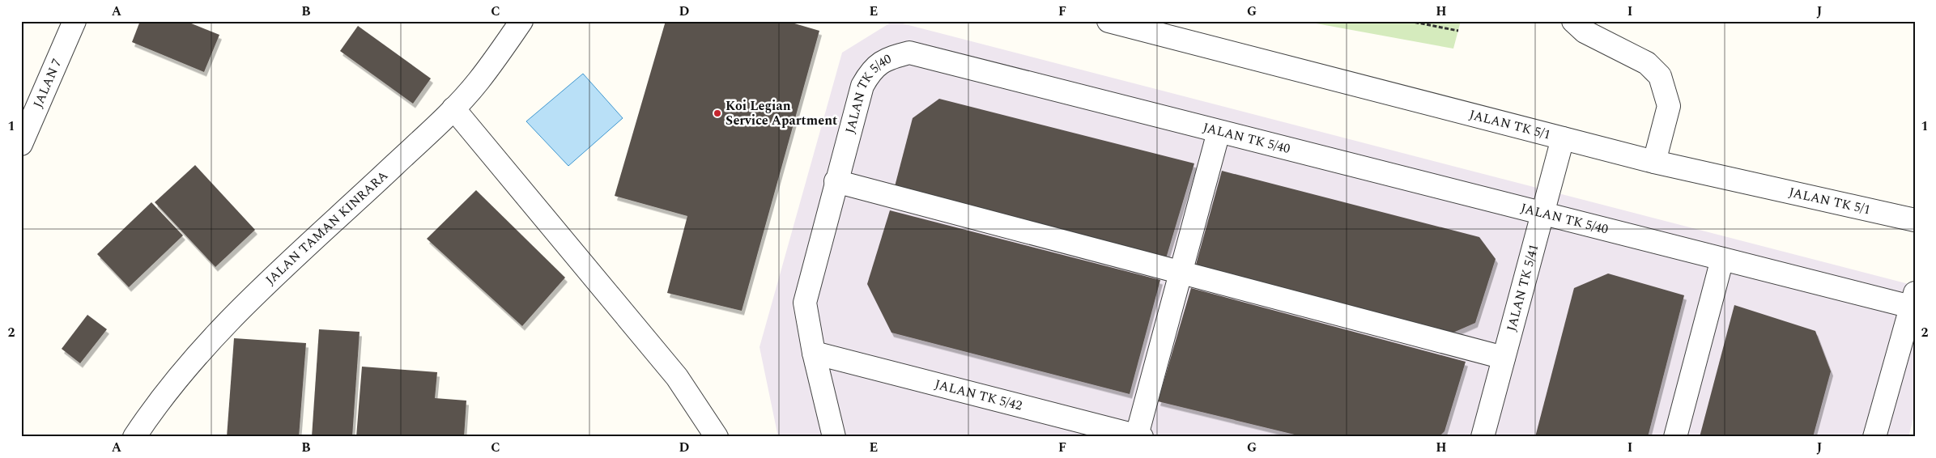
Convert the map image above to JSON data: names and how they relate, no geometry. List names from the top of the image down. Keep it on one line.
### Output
{"streets":{"street":["JALAN 7","JALAN TK 5/40","JALAN TK 5/1","JALAN TAMAN KINRARA","JALAN TK 5/41","JALAN TK 5/42"]},"crossings":[["JALAN TK 5/40","JALAN TK 5/41"],["JALAN TK 5/40","JALAN TK 5/42"],["JALAN TK 5/1","JALAN TK 5/41"]],"places":["Koi Legian Service Apartment"],"grid":{"columns":["A","B","C","D","E","F","G","H","I","J"],"rows":["1","2"]}}
